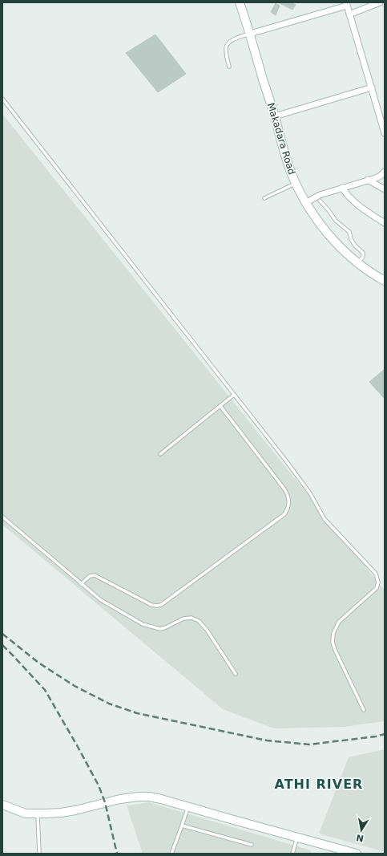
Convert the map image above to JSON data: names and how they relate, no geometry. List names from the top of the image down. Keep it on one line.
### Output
{"streets":{"street":["Makadara Road"]},"districts":["ATHI RIVER"],"north":"bottom"}
